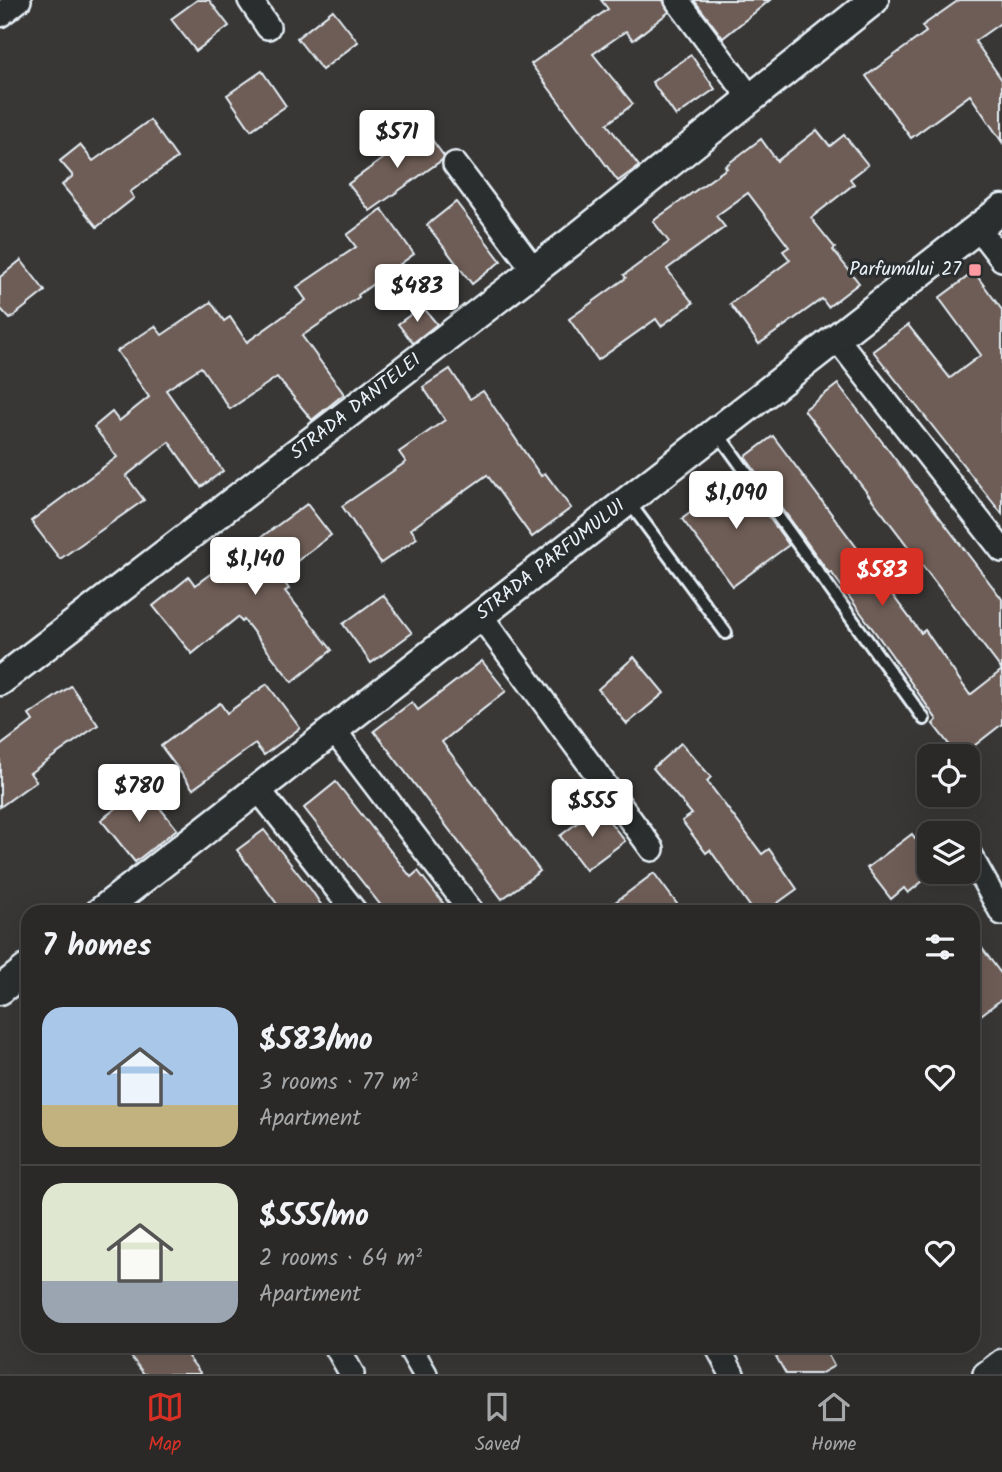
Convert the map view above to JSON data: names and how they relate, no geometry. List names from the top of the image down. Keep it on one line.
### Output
{"streets":{"street":["STRADA DANTELEI","STRADA PARFUMULUI"]},"places":{"transit":["Parfumului 27"]},"page":{"price":["$571","$483","$1,090","$1,140","$583","$780","$555"],"heading":"7 homes","list":[{"name":"$583/mo","note":"3 rooms · 77 m² · Apartment"},{"name":"$555/mo","note":"2 rooms · 64 m² · Apartment"}],"tabs":["Map","Saved","Home"]}}
